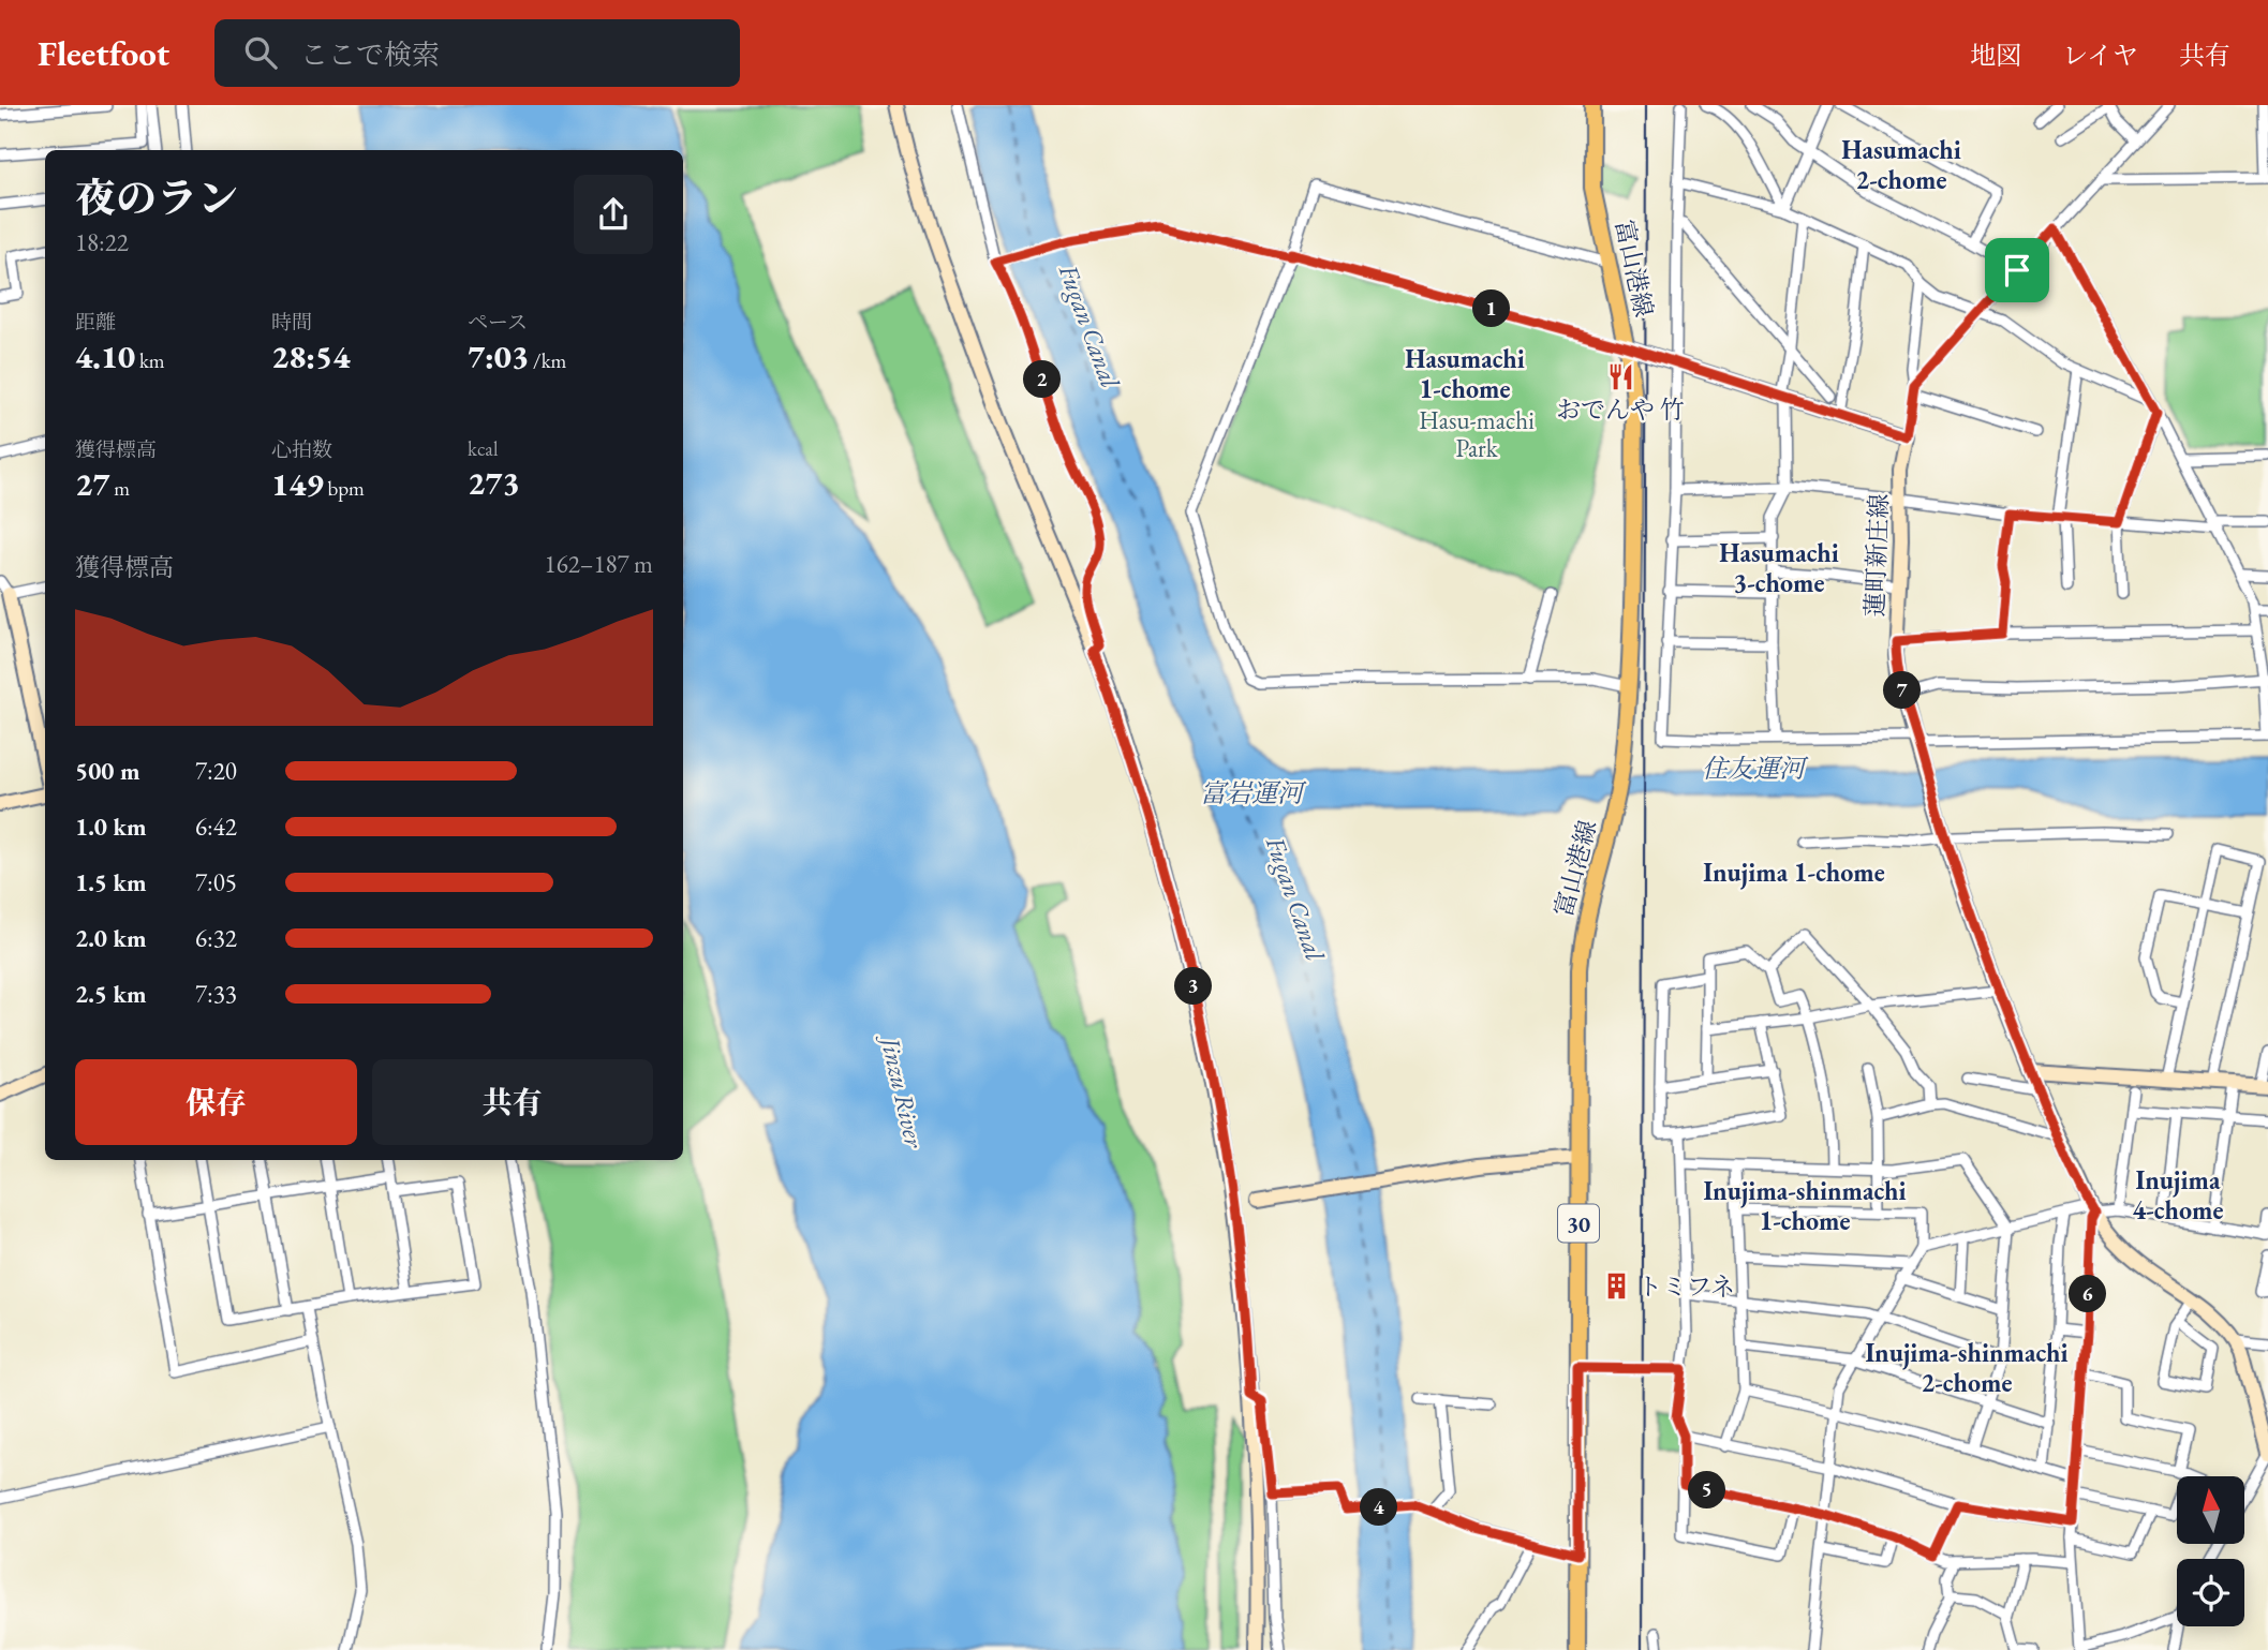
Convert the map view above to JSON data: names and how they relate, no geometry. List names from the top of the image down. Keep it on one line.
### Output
{"streets":{"main road":["富山港線","30"],"street":["蓮町新庄線"]},"districts":["Hasumachi 2-chome","Hasumachi 1-chome","Hasumachi 3-chome","Inujima 1-chome","Inujima 4-chome","Inujima-shinmachi 1-chome","Inujima-shinmachi 2-chome"],"water":["Fugan Canal","住友運河","富岩運河","Jinzu River"],"parks":["Hasu-machi Park"],"places":{"restaurant":["おでんや 竹"],"building":["トミフネ"]},"north":"top","page":{"header":"Fleetfoot","search":"ここで検索","nav":["地図","レイヤ","共有"],"heading":["夜のラン","18:22"],"stats":[["距離","4.10 km"],["時間","28:54"],["ペース","7:03 /km"],["獲得標高","27 m"],["心拍数","149 bpm"],["kcal","273"]],"pins":["1","2","7","3","6","5","4"],"chart":["獲得標高","162–187 m"],"list":[{"name":"500 m","note":"7:20"},{"name":"1.0 km","note":"6:42"},{"name":"1.5 km","note":"7:05"},{"name":"2.0 km","note":"6:32"},{"name":"2.5 km","note":"7:33"}],"buttons":["保存","共有"]}}
